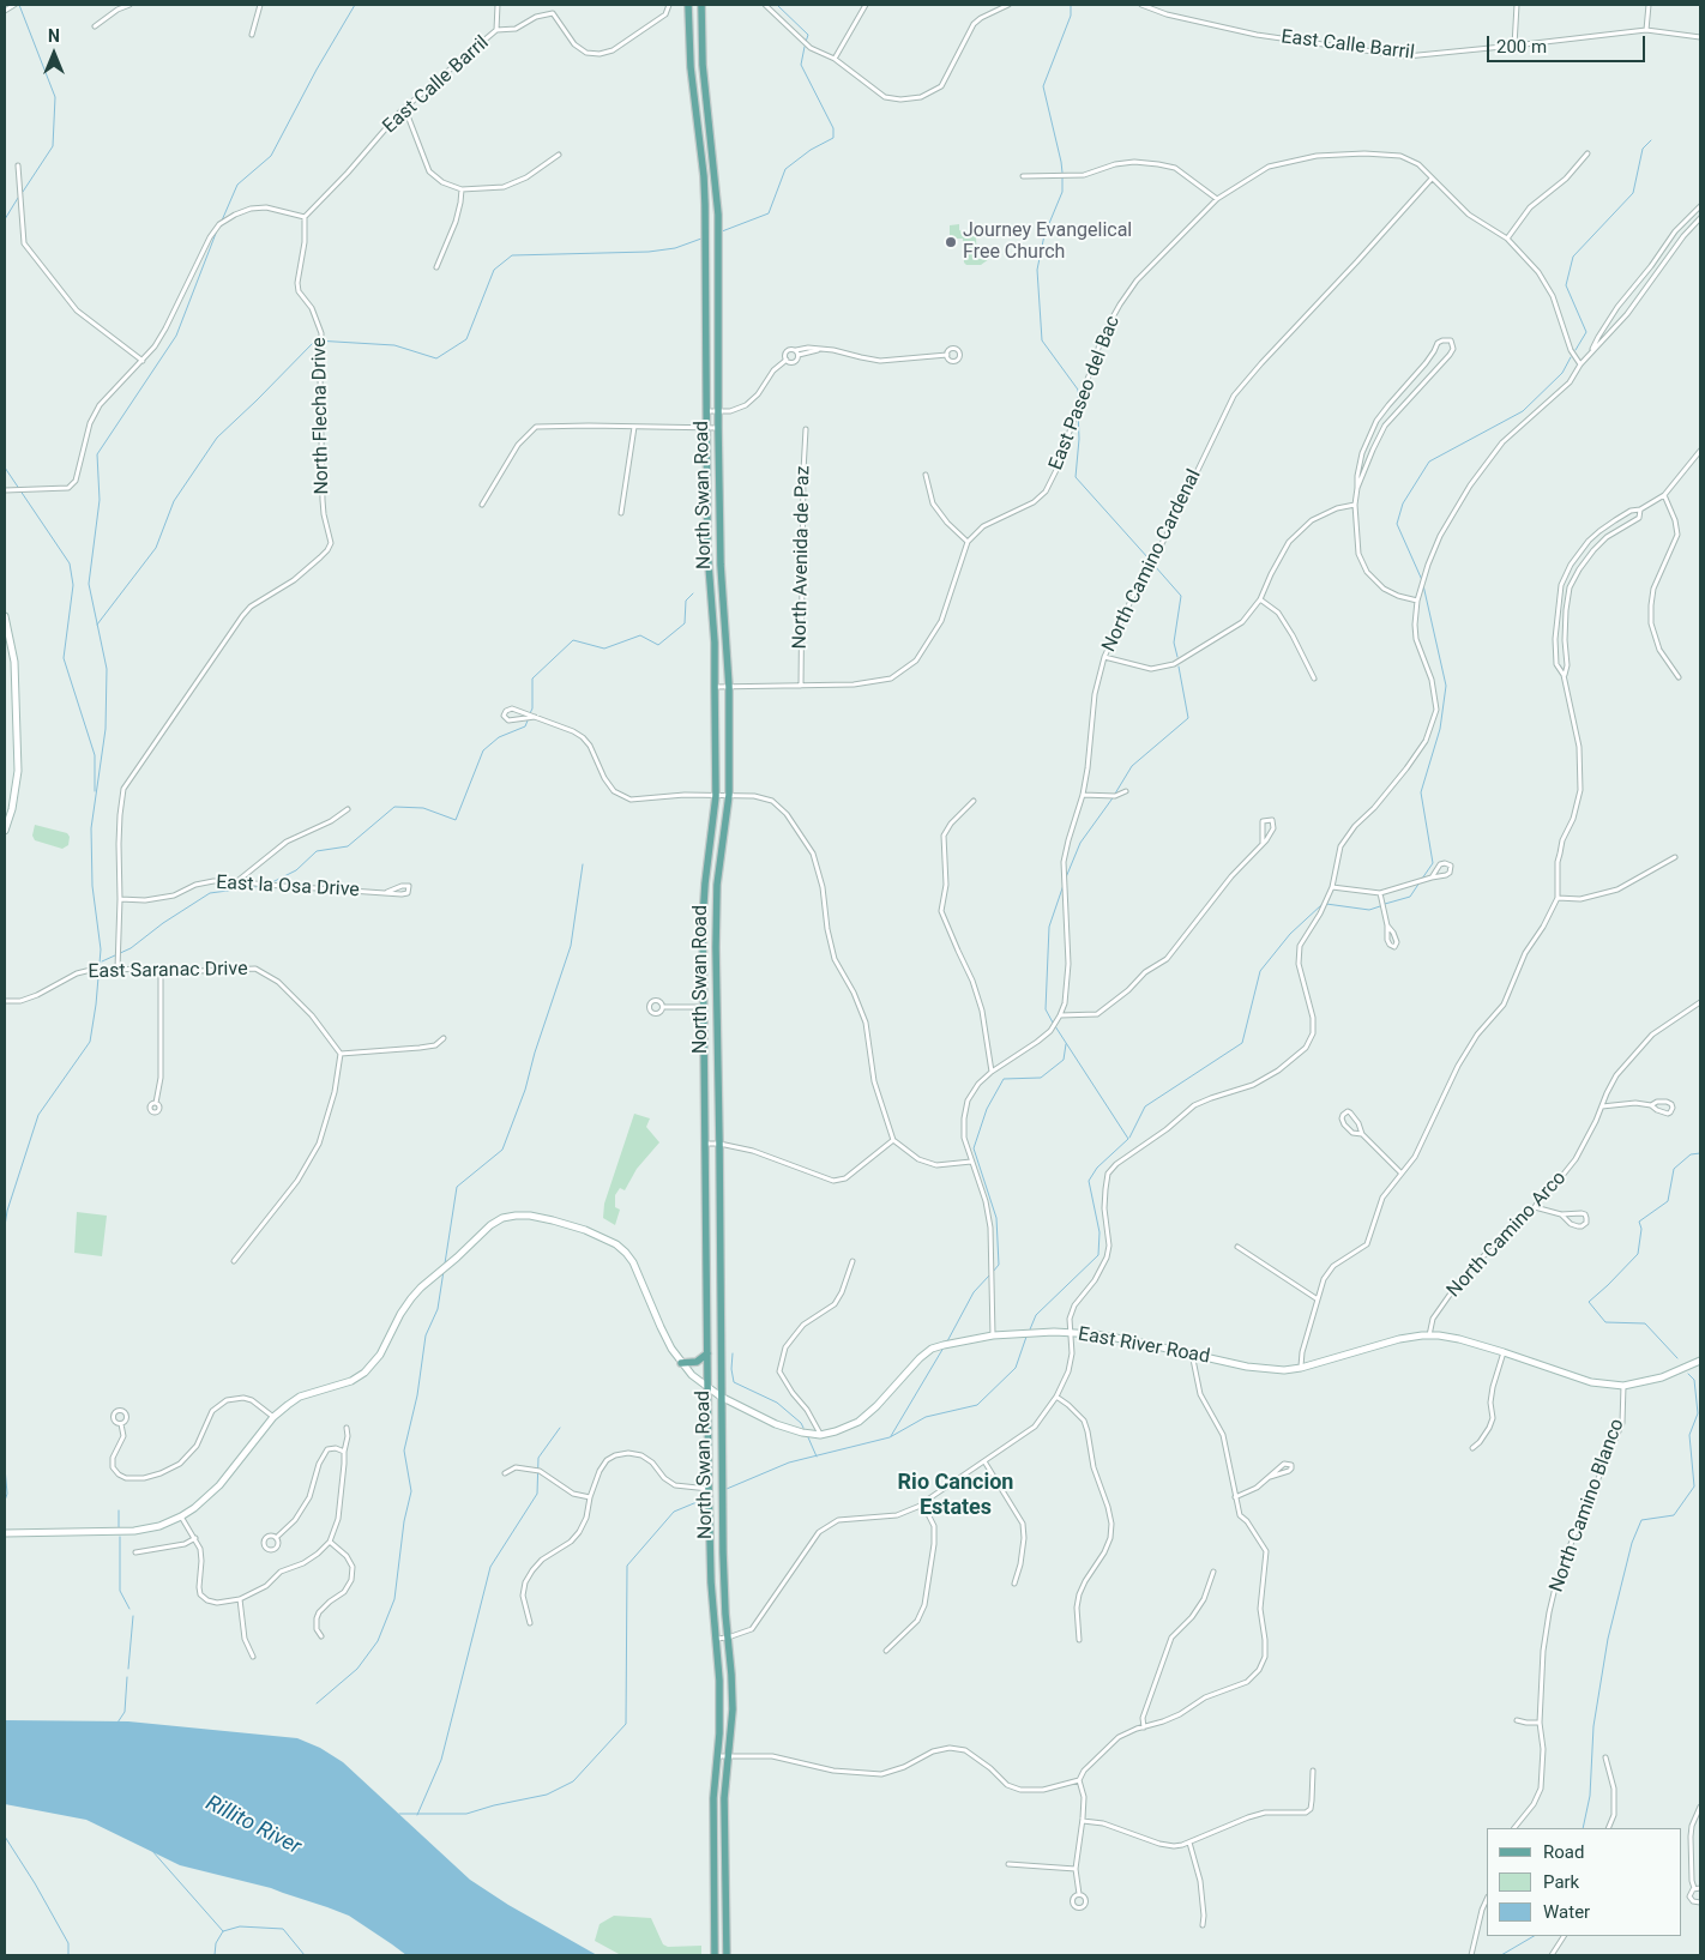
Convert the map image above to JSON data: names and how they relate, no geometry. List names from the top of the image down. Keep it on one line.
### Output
{"streets":{"main road":["North Swan Road"],"street":["East Calle Barril","East Paseo del Bac","North Flecha Drive","North Avenida de Paz","North Camino Cardenal","East la Osa Drive","East Saranac Drive","North Camino Arco","East River Road","North Camino Blanco"]},"crossings":[["East Calle Barril","North Flecha Drive"],["East Paseo del Bac","North Camino Cardenal"],["North Flecha Drive","East la Osa Drive"],["North Flecha Drive","East Saranac Drive"],["North Swan Road","East River Road"],["North Camino Cardenal","East River Road"],["North Camino Arco","East River Road"],["East River Road","North Camino Blanco"]],"districts":["Rio Cancion Estates"],"water":["Rillito River"],"places":["Journey Evangelical Free Church"],"legend":["Road","Park","Water"],"scale_bar":"200 m","north":"top"}
